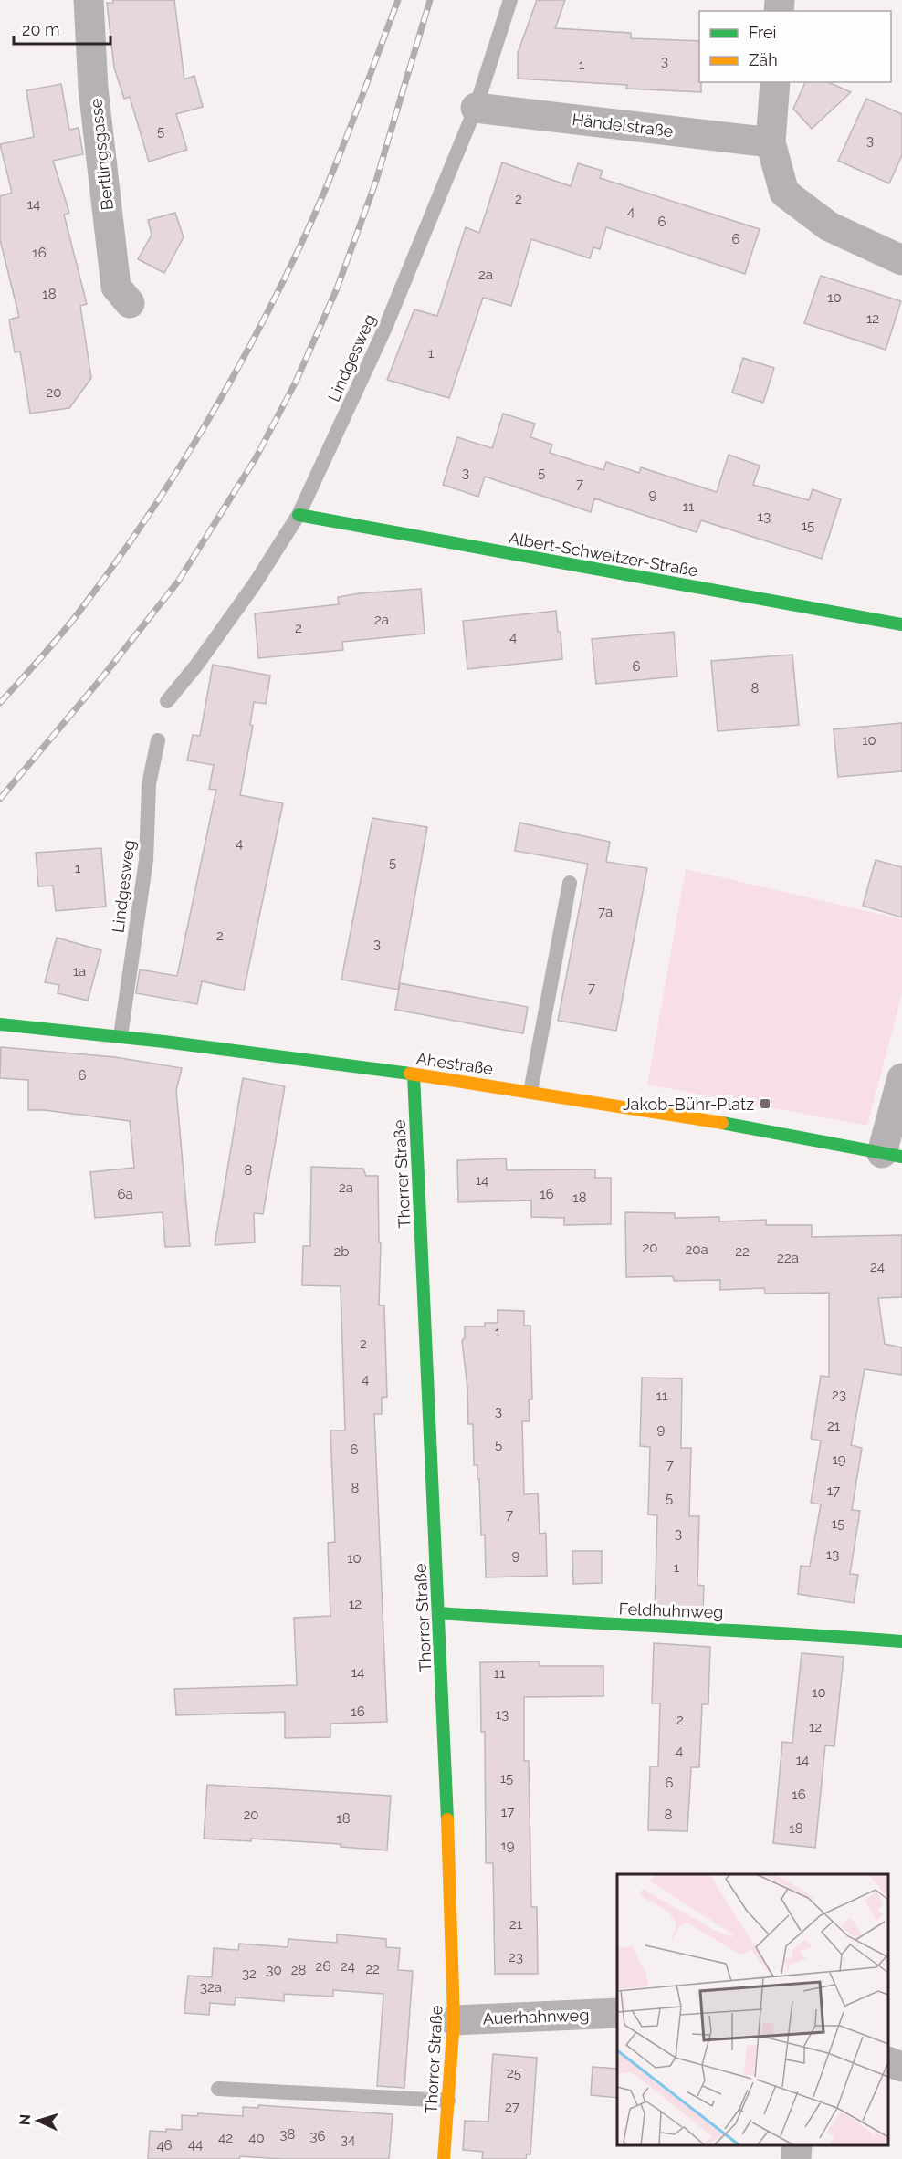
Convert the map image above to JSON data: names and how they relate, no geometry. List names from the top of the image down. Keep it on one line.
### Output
{"streets":{"street":["Händelstraße","Bertlingsgasse","Albert-Schweitzer-Straße","Ahestraße","Thorrer Straße","Feldhuhnweg","Auerhahnweg"],"lane":["Lindgesweg"]},"crossings":[["Händelstraße","Lindgesweg"],["Lindgesweg","Albert-Schweitzer-Straße"],["Lindgesweg","Ahestraße"],["Ahestraße","Thorrer Straße"],["Thorrer Straße","Feldhuhnweg"],["Thorrer Straße","Auerhahnweg"]],"places":{"transit":["Jakob-Bühr-Platz"]},"house_numbers":["3","1","5","3","2","14","4","6","6","16","2a","18","10","12","1","20","3","5","7","9","11","13","15","2a","2","4","6","8","10","4","5","1","7a","2","3","1a","7","6","8","14","2a","6a","16","18","20","20a","2b","22","22a","24","1","2","4","23","11","3","21","9","5","6","19","7","8","17","5","7","15","3","13","9","10","1","12","14","11","10","16","13","2","12","4","14","15","6","16","17","20","8","18","18","19","21","23","26","24","22","30","28","32","32a","25","27","38","36","42","40","34","44","46"],"legend":["Frei","Zäh"],"scale_bar":"20 m","north":"left"}
